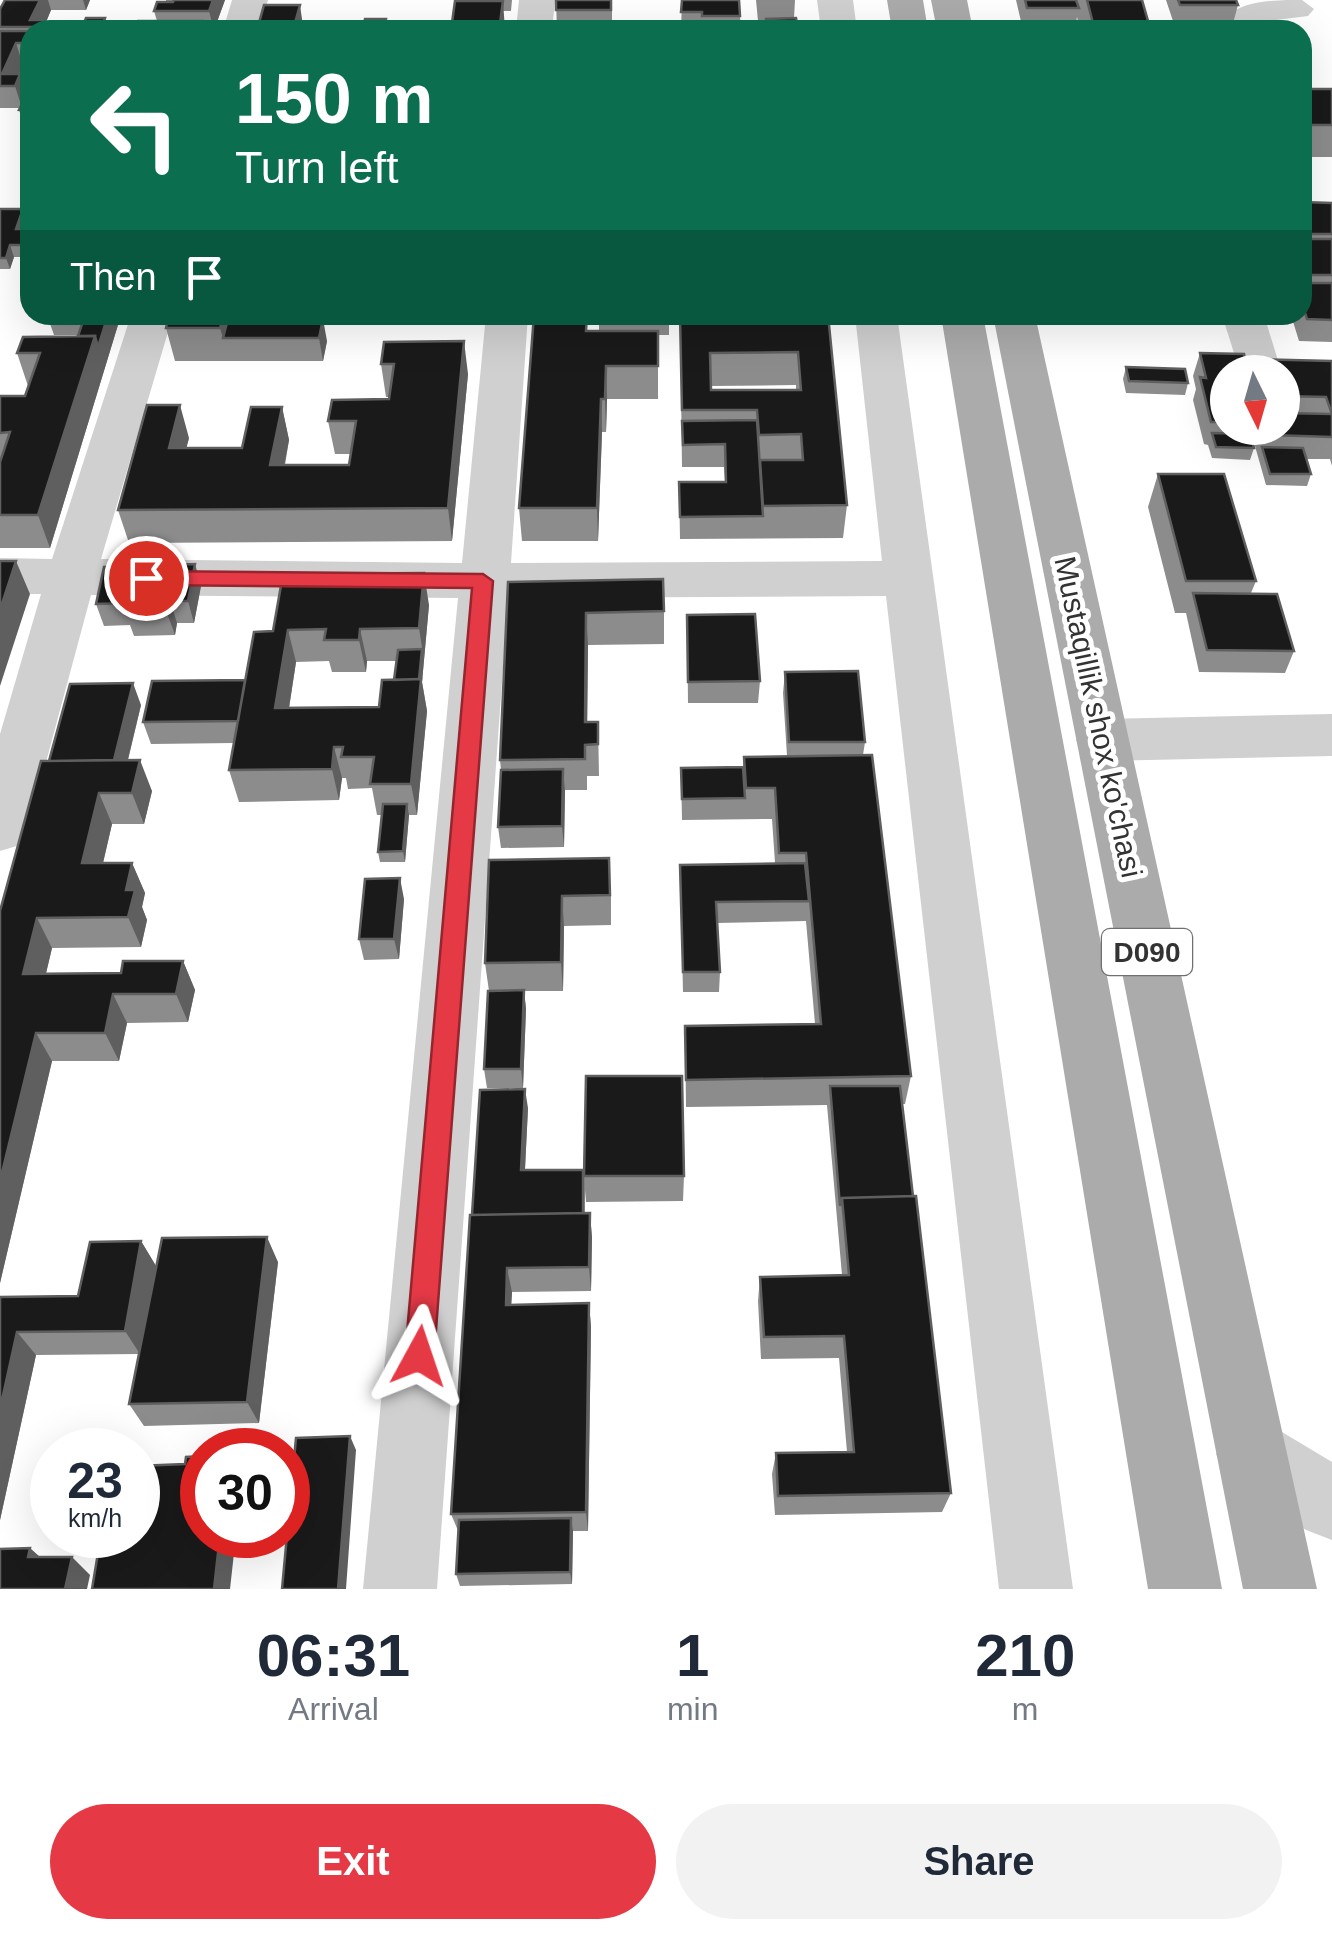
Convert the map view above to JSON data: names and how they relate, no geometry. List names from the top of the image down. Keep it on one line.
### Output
{"streets":{"main road":["Mustaqillik shox ko'chasi","D090"]},"north":"bottom","page":{"turn":["150 m","Turn left"],"then":"Then","speed":"23 km/h","limit":"30","eta":["06:31","Arrival","1","min","210","m"],"buttons":["Exit","Share"]}}
